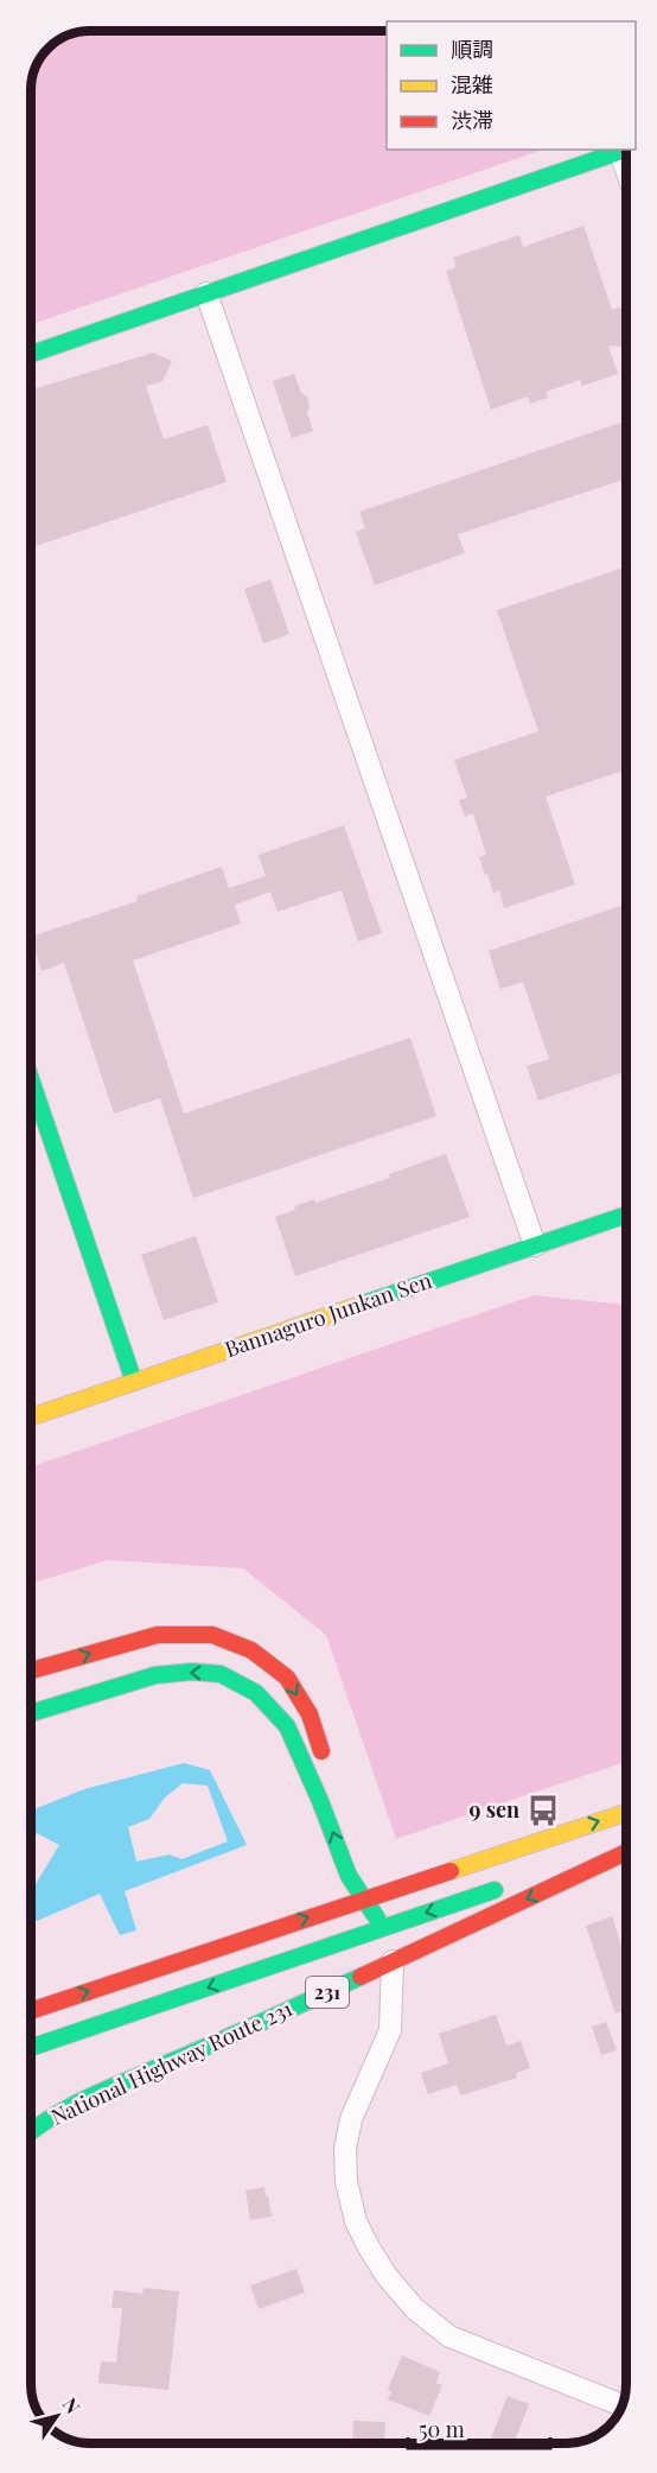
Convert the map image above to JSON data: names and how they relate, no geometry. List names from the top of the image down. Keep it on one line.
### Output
{"streets":{"main road":["Bannaguro Junkan Sen","231","National Highway Route 231"]},"places":{"bus stop":["9 sen"]},"legend":["順調","混雑","渋滞"],"scale_bar":"50 m","north":"top right"}
